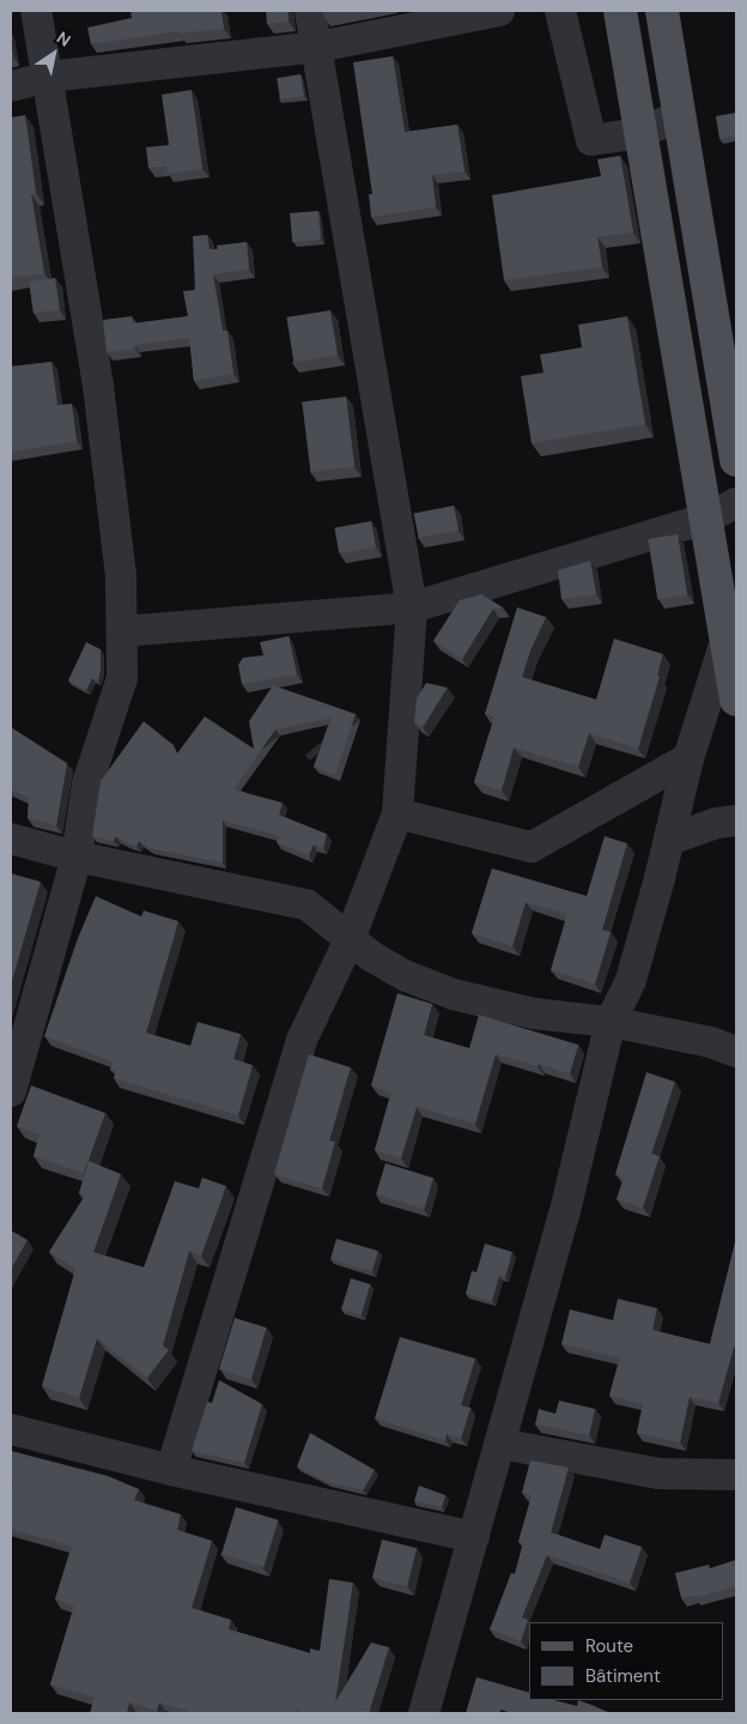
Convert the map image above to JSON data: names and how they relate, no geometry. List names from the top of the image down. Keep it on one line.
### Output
{"legend":["Route","Bâtiment"],"north":"top right"}
